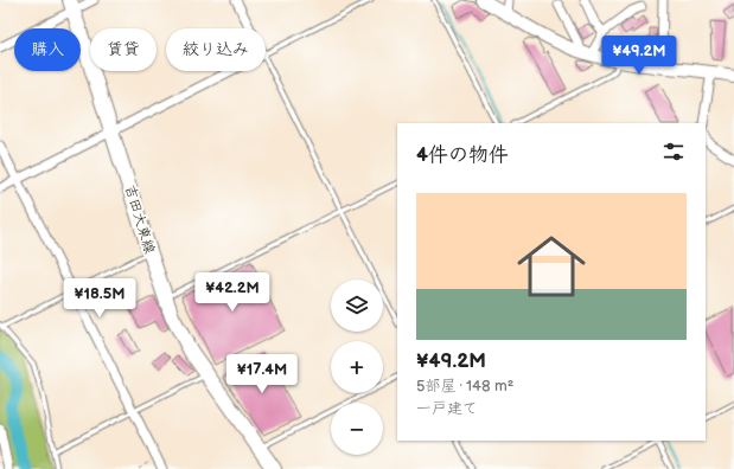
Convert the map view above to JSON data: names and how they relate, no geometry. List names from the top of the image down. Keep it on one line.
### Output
{"streets":{"main road":["吉田大東線"]},"page":{"chip":["購入","賃貸","絞り込み"],"price":["¥49.2M","¥42.2M","¥18.5M","¥17.4M"],"heading":"4件の物件","list":[{"name":"¥49.2M","note":"5部屋 · 148 m² · 一戸建て"}],"map_buttons":["+","−"]}}
